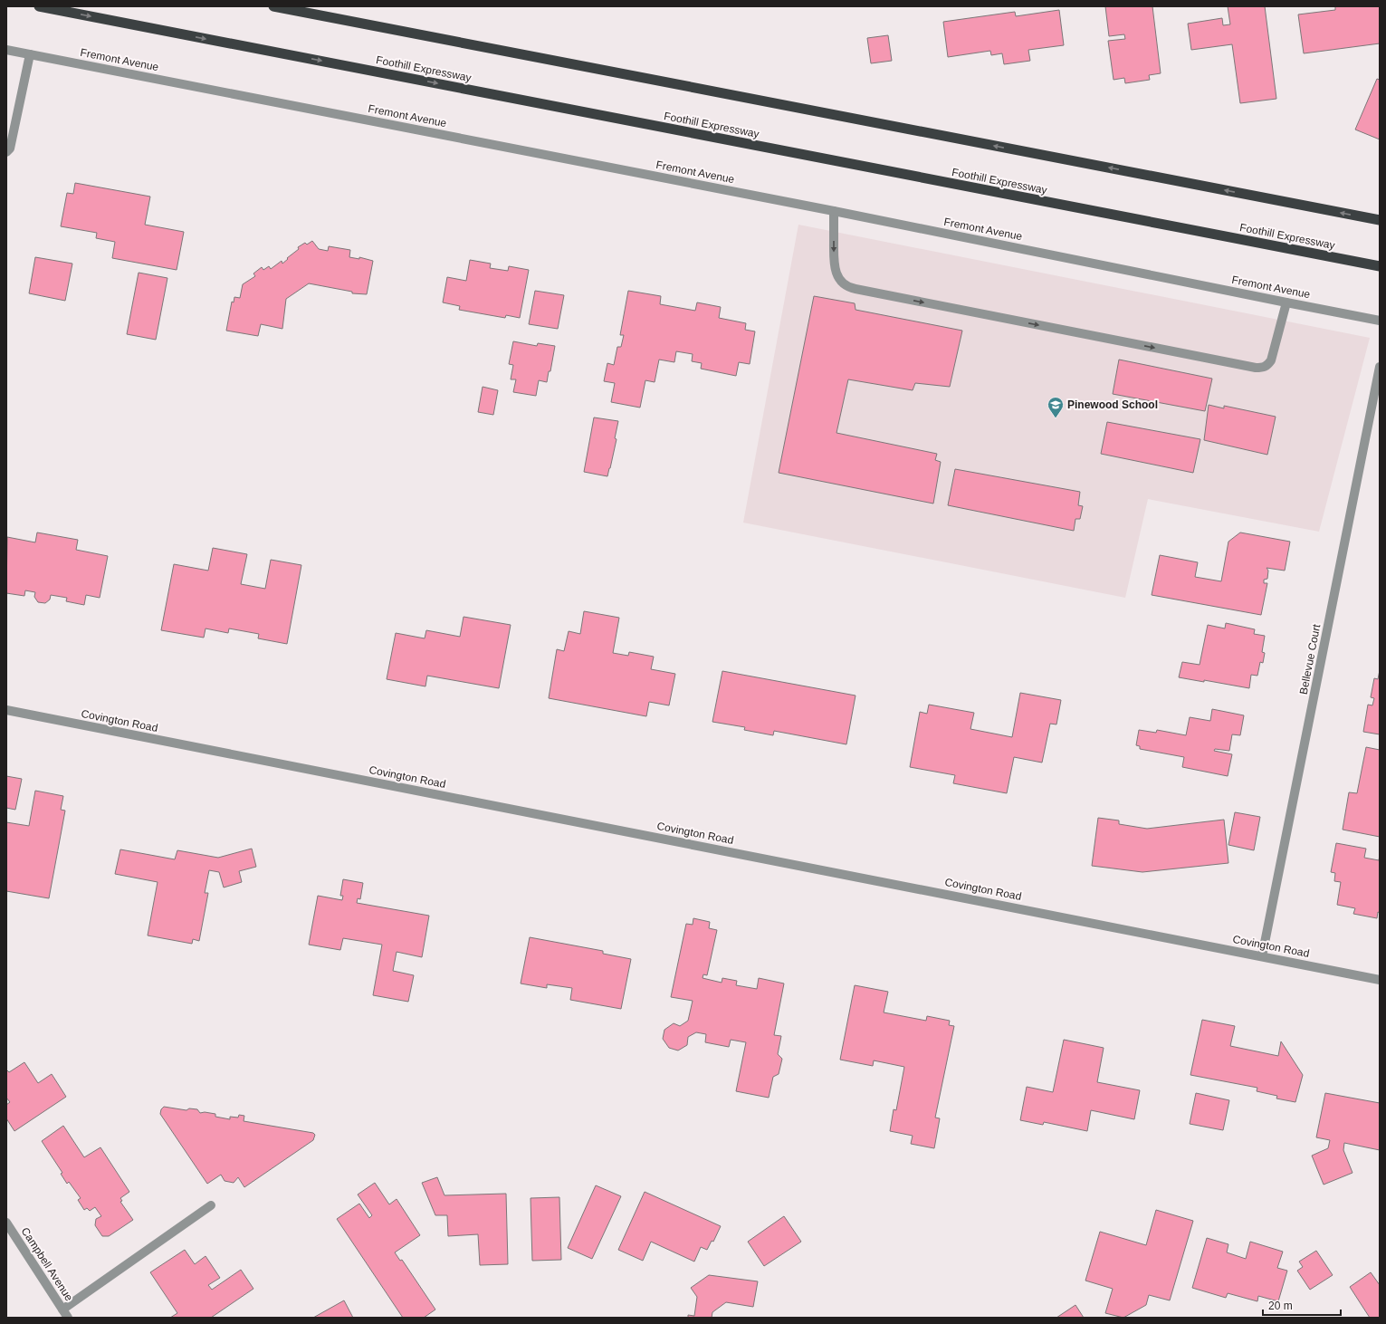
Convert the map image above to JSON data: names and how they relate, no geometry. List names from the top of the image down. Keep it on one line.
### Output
{"streets":{"highway":["Foothill Expressway"],"street":["Fremont Avenue","Bellevue Court","Covington Road","Campbell Avenue"]},"crossings":[["Bellevue Court","Covington Road"]],"places":{"school or university":["Pinewood School"]},"scale_bar":"20 m"}
